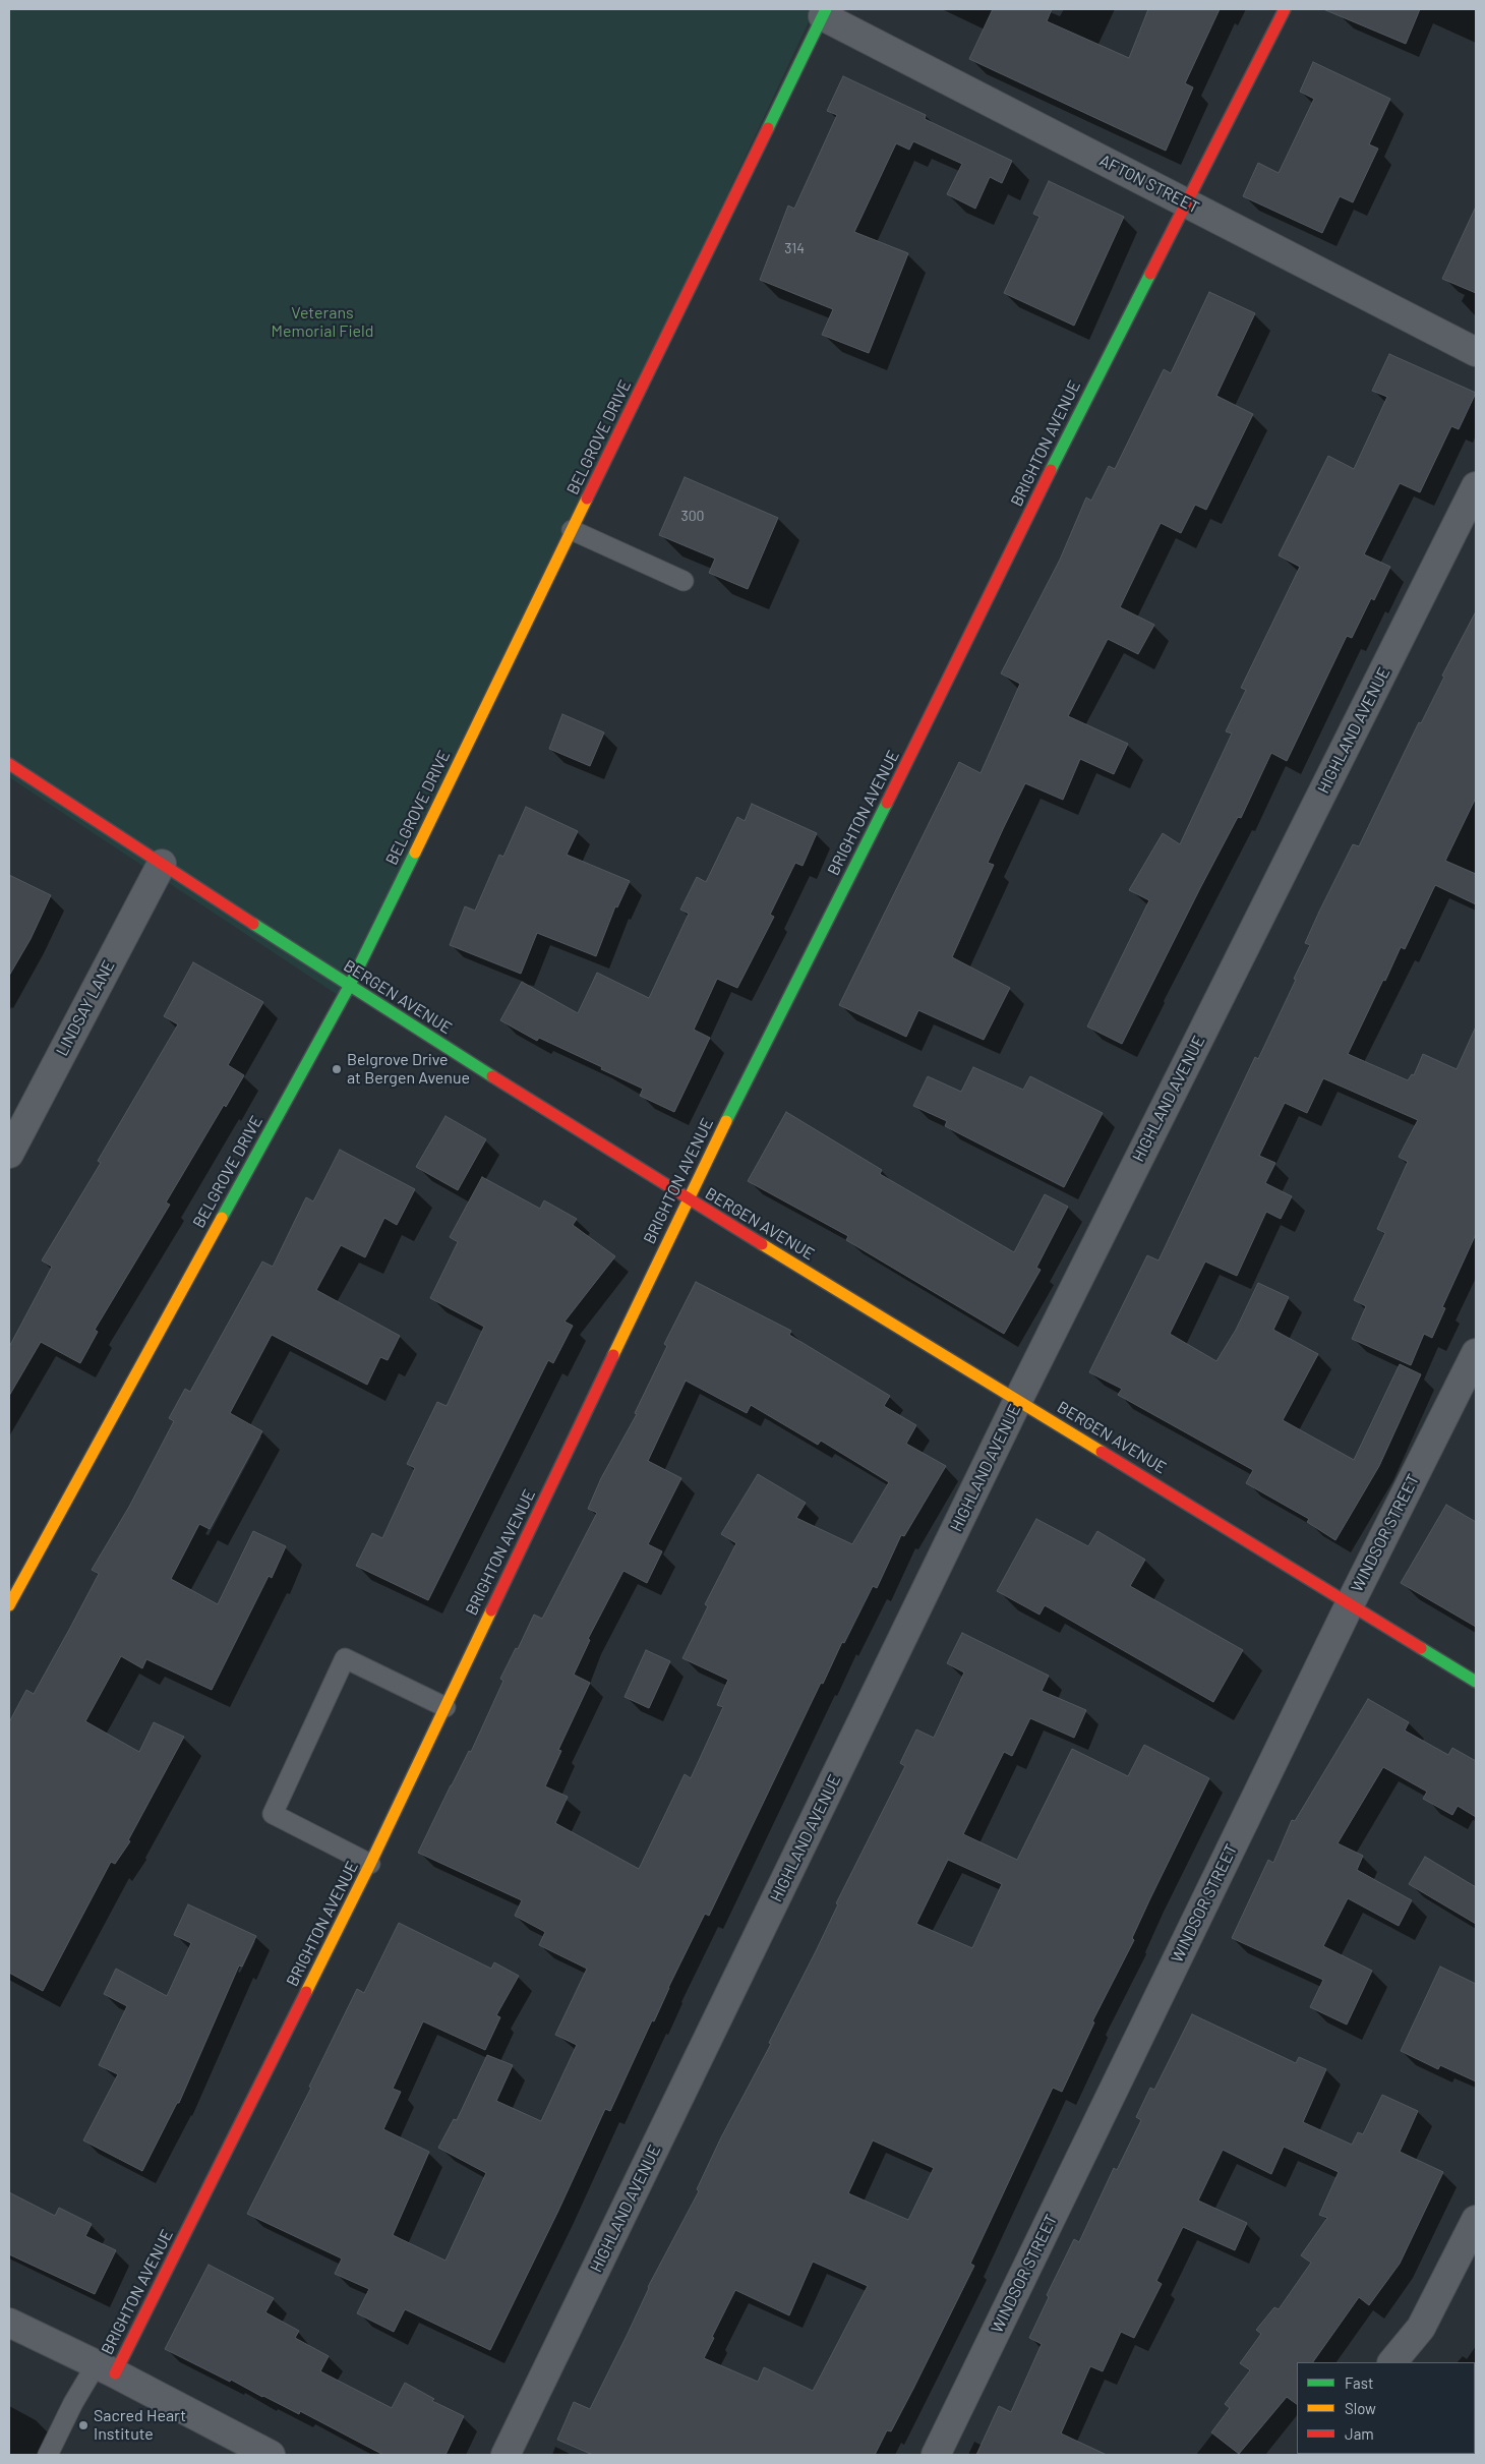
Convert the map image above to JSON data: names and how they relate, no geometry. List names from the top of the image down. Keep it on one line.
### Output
{"streets":{"street":["AFTON STREET","BELGROVE DRIVE","BRIGHTON AVENUE","HIGHLAND AVENUE","BERGEN AVENUE","LINDSAY LANE","WINDSOR STREET"]},"crossings":[["AFTON STREET","BELGROVE DRIVE"],["AFTON STREET","BRIGHTON AVENUE"],["BELGROVE DRIVE","BERGEN AVENUE"],["BRIGHTON AVENUE","BERGEN AVENUE"],["HIGHLAND AVENUE","BERGEN AVENUE"],["BERGEN AVENUE","LINDSAY LANE"],["BERGEN AVENUE","WINDSOR STREET"]],"parks":["Veterans Memorial Field"],"places":["Belgrove Drive at Bergen Avenue","Sacred Heart Institute"],"house_numbers":["314","300"],"legend":["Fast","Slow","Jam"]}
